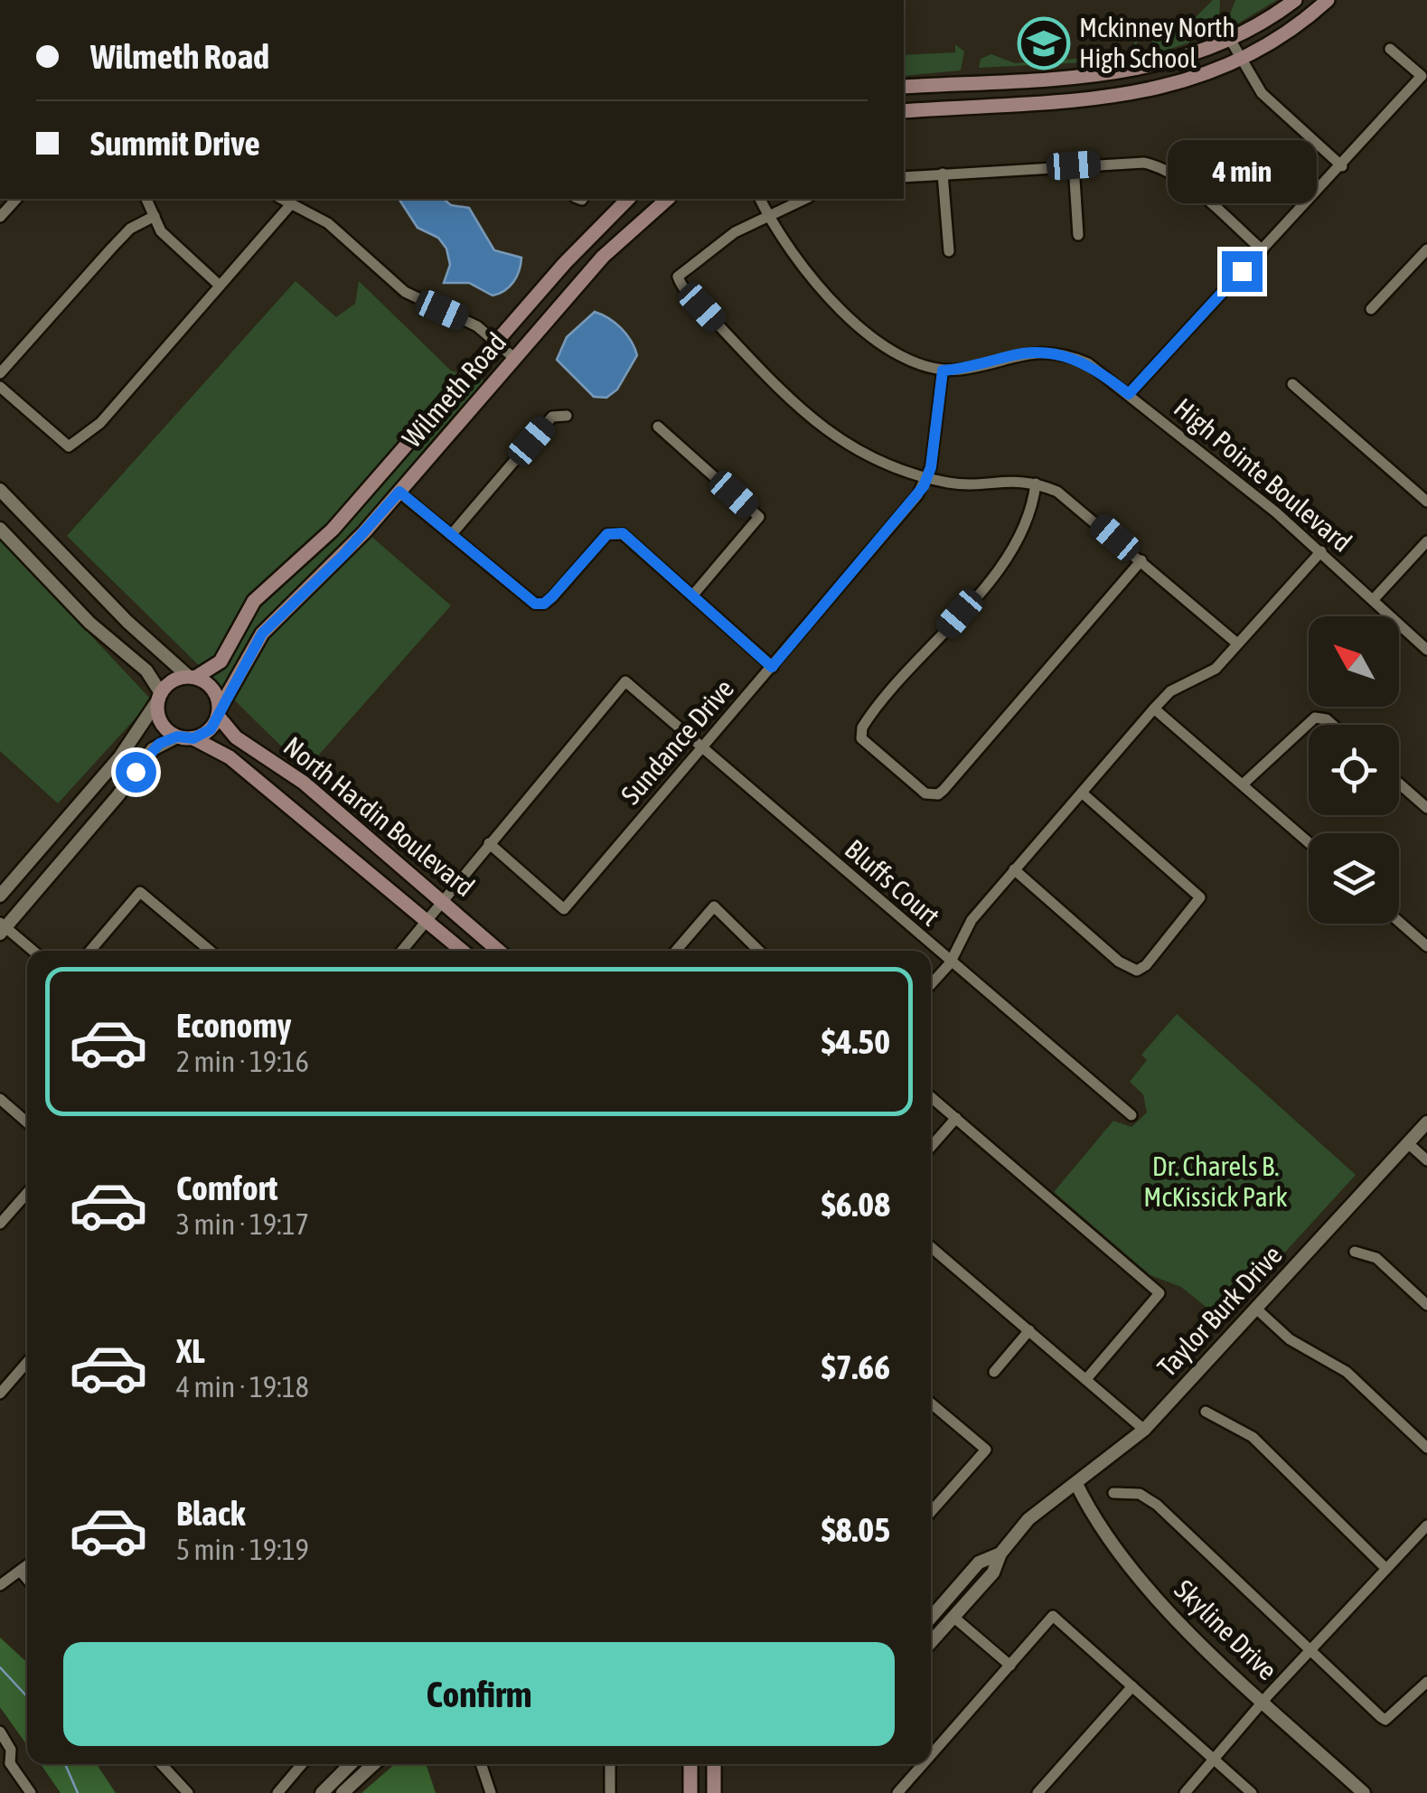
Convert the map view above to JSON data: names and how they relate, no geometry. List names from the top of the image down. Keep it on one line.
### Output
{"streets":{"main road":["Wilmeth Road","North Hardin Boulevard"],"street":["High Pointe Boulevard","Sundance Drive","Bluffs Court","Taylor Burk Drive","Skyline Drive"]},"crossings":[["Wilmeth Road","North Hardin Boulevard"],["High Pointe Boulevard","Sundance Drive"],["Sundance Drive","Bluffs Court"],["Taylor Burk Drive","Skyline Drive"]],"parks":["Dr. Charels B. McKissick Park"],"places":{"school or university":["Mckinney North High School"]},"north":"top left","page":{"banner":["Wilmeth Road","Summit Drive"],"bubble":"4 min","list":[{"name":"Economy","note":"2 min · 19:16","value":"$4.50"},{"name":"Comfort","note":"3 min · 19:17","value":"$6.08"},{"name":"XL","note":"4 min · 19:18","value":"$7.66"},{"name":"Black","note":"5 min · 19:19","value":"$8.05"}],"buttons":"Confirm"}}
